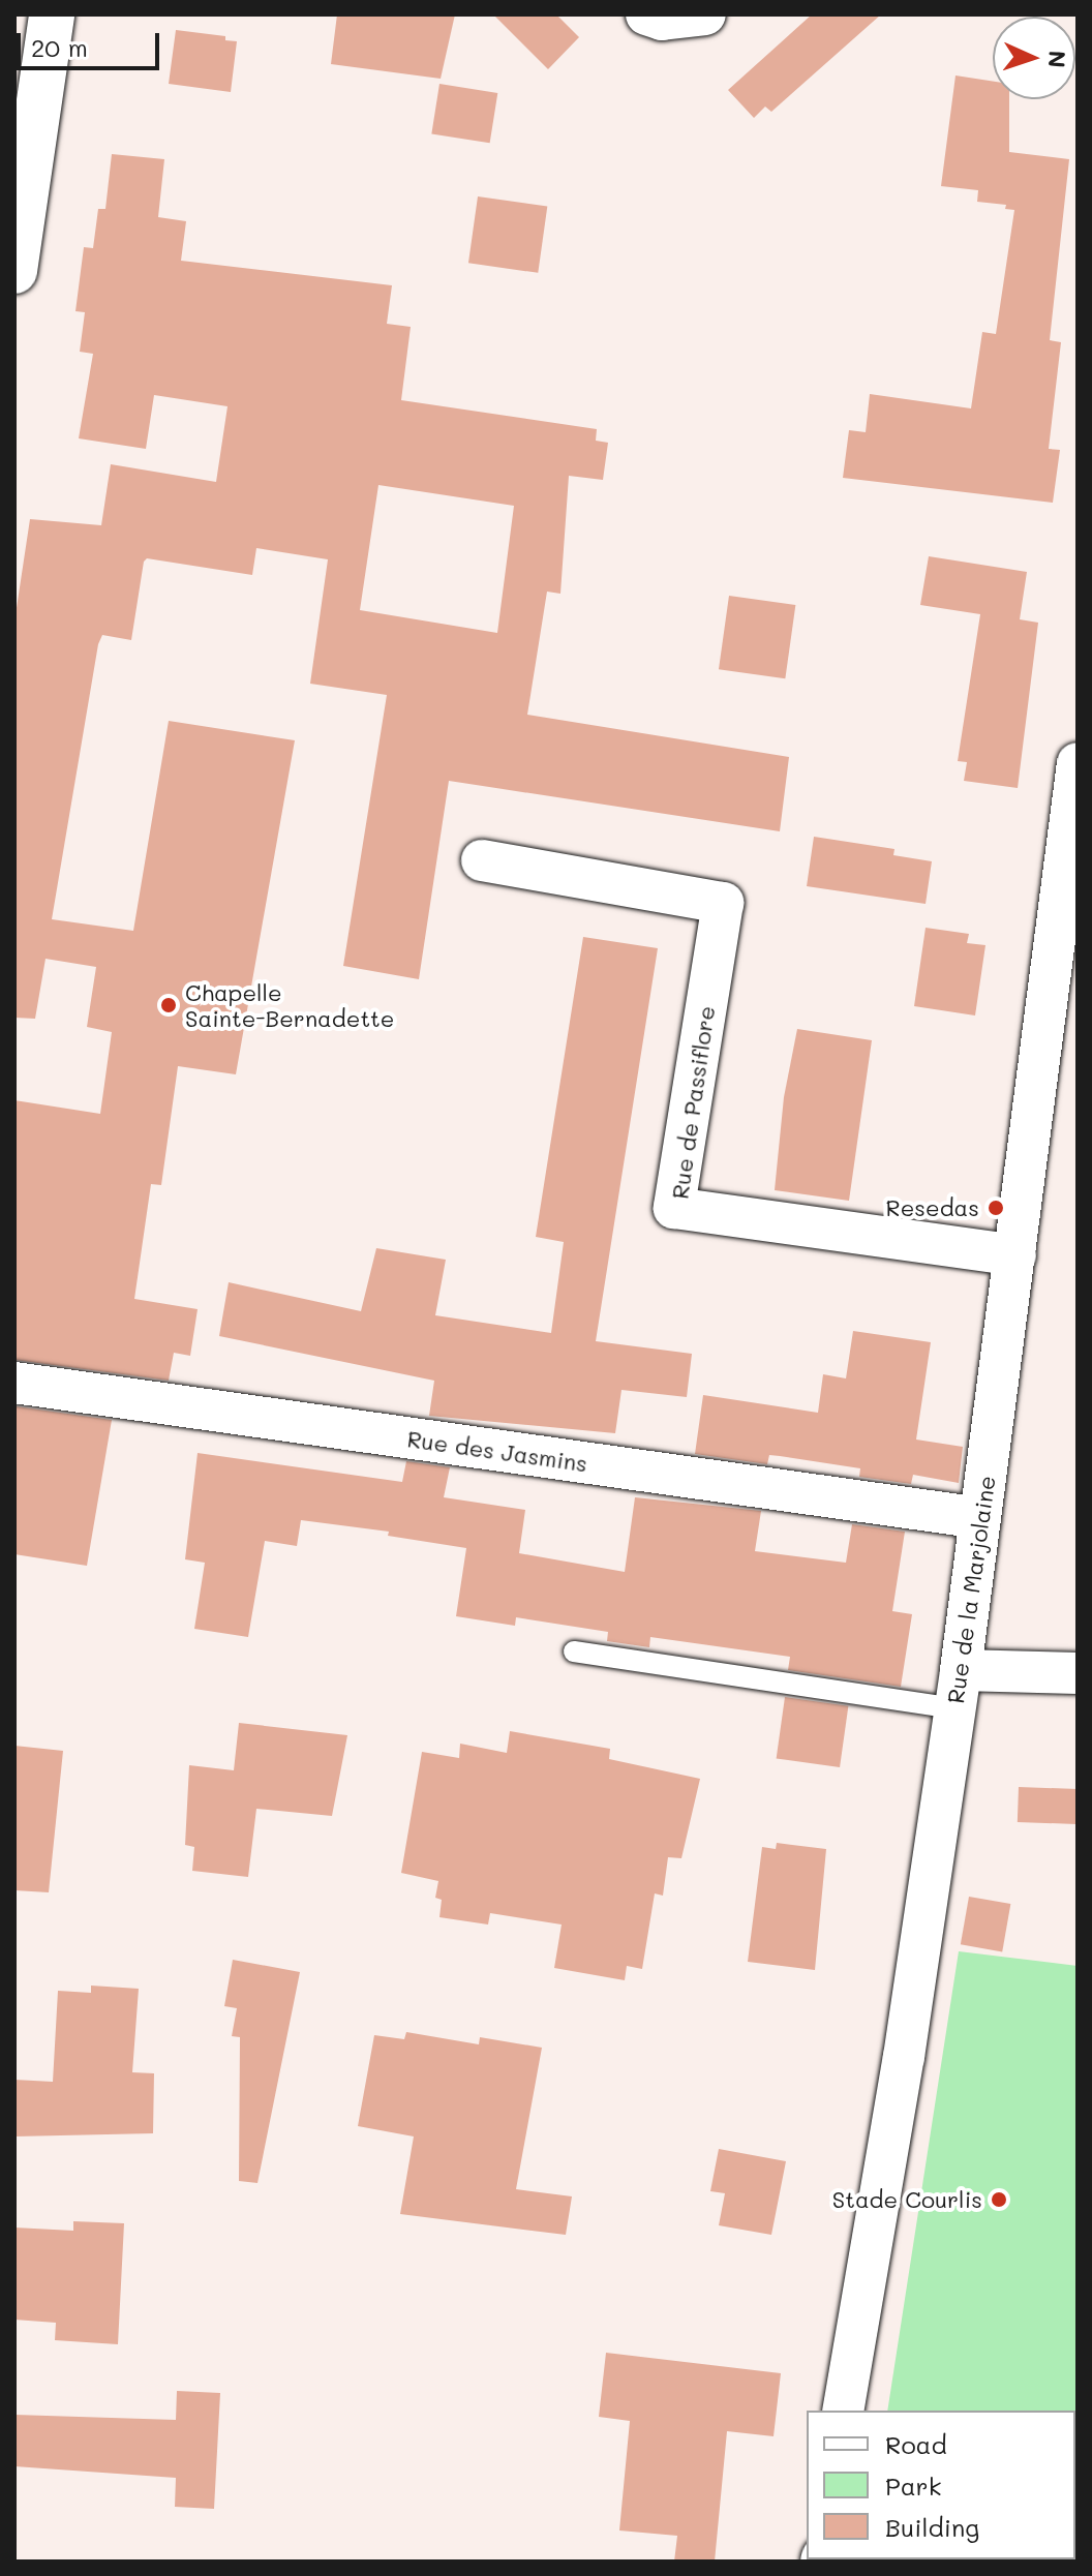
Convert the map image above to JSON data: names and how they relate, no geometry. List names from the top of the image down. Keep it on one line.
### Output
{"streets":{"street":["Rue de Passiflore","Rue des Jasmins","Rue de la Marjolaine"]},"crossings":[["Rue de Passiflore","Rue de la Marjolaine"],["Rue des Jasmins","Rue de la Marjolaine"]],"places":["Chapelle Sainte-Bernadette","Resedas","Stade Courlis"],"legend":["Road","Park","Building"],"scale_bar":"20 m","north":"right"}
